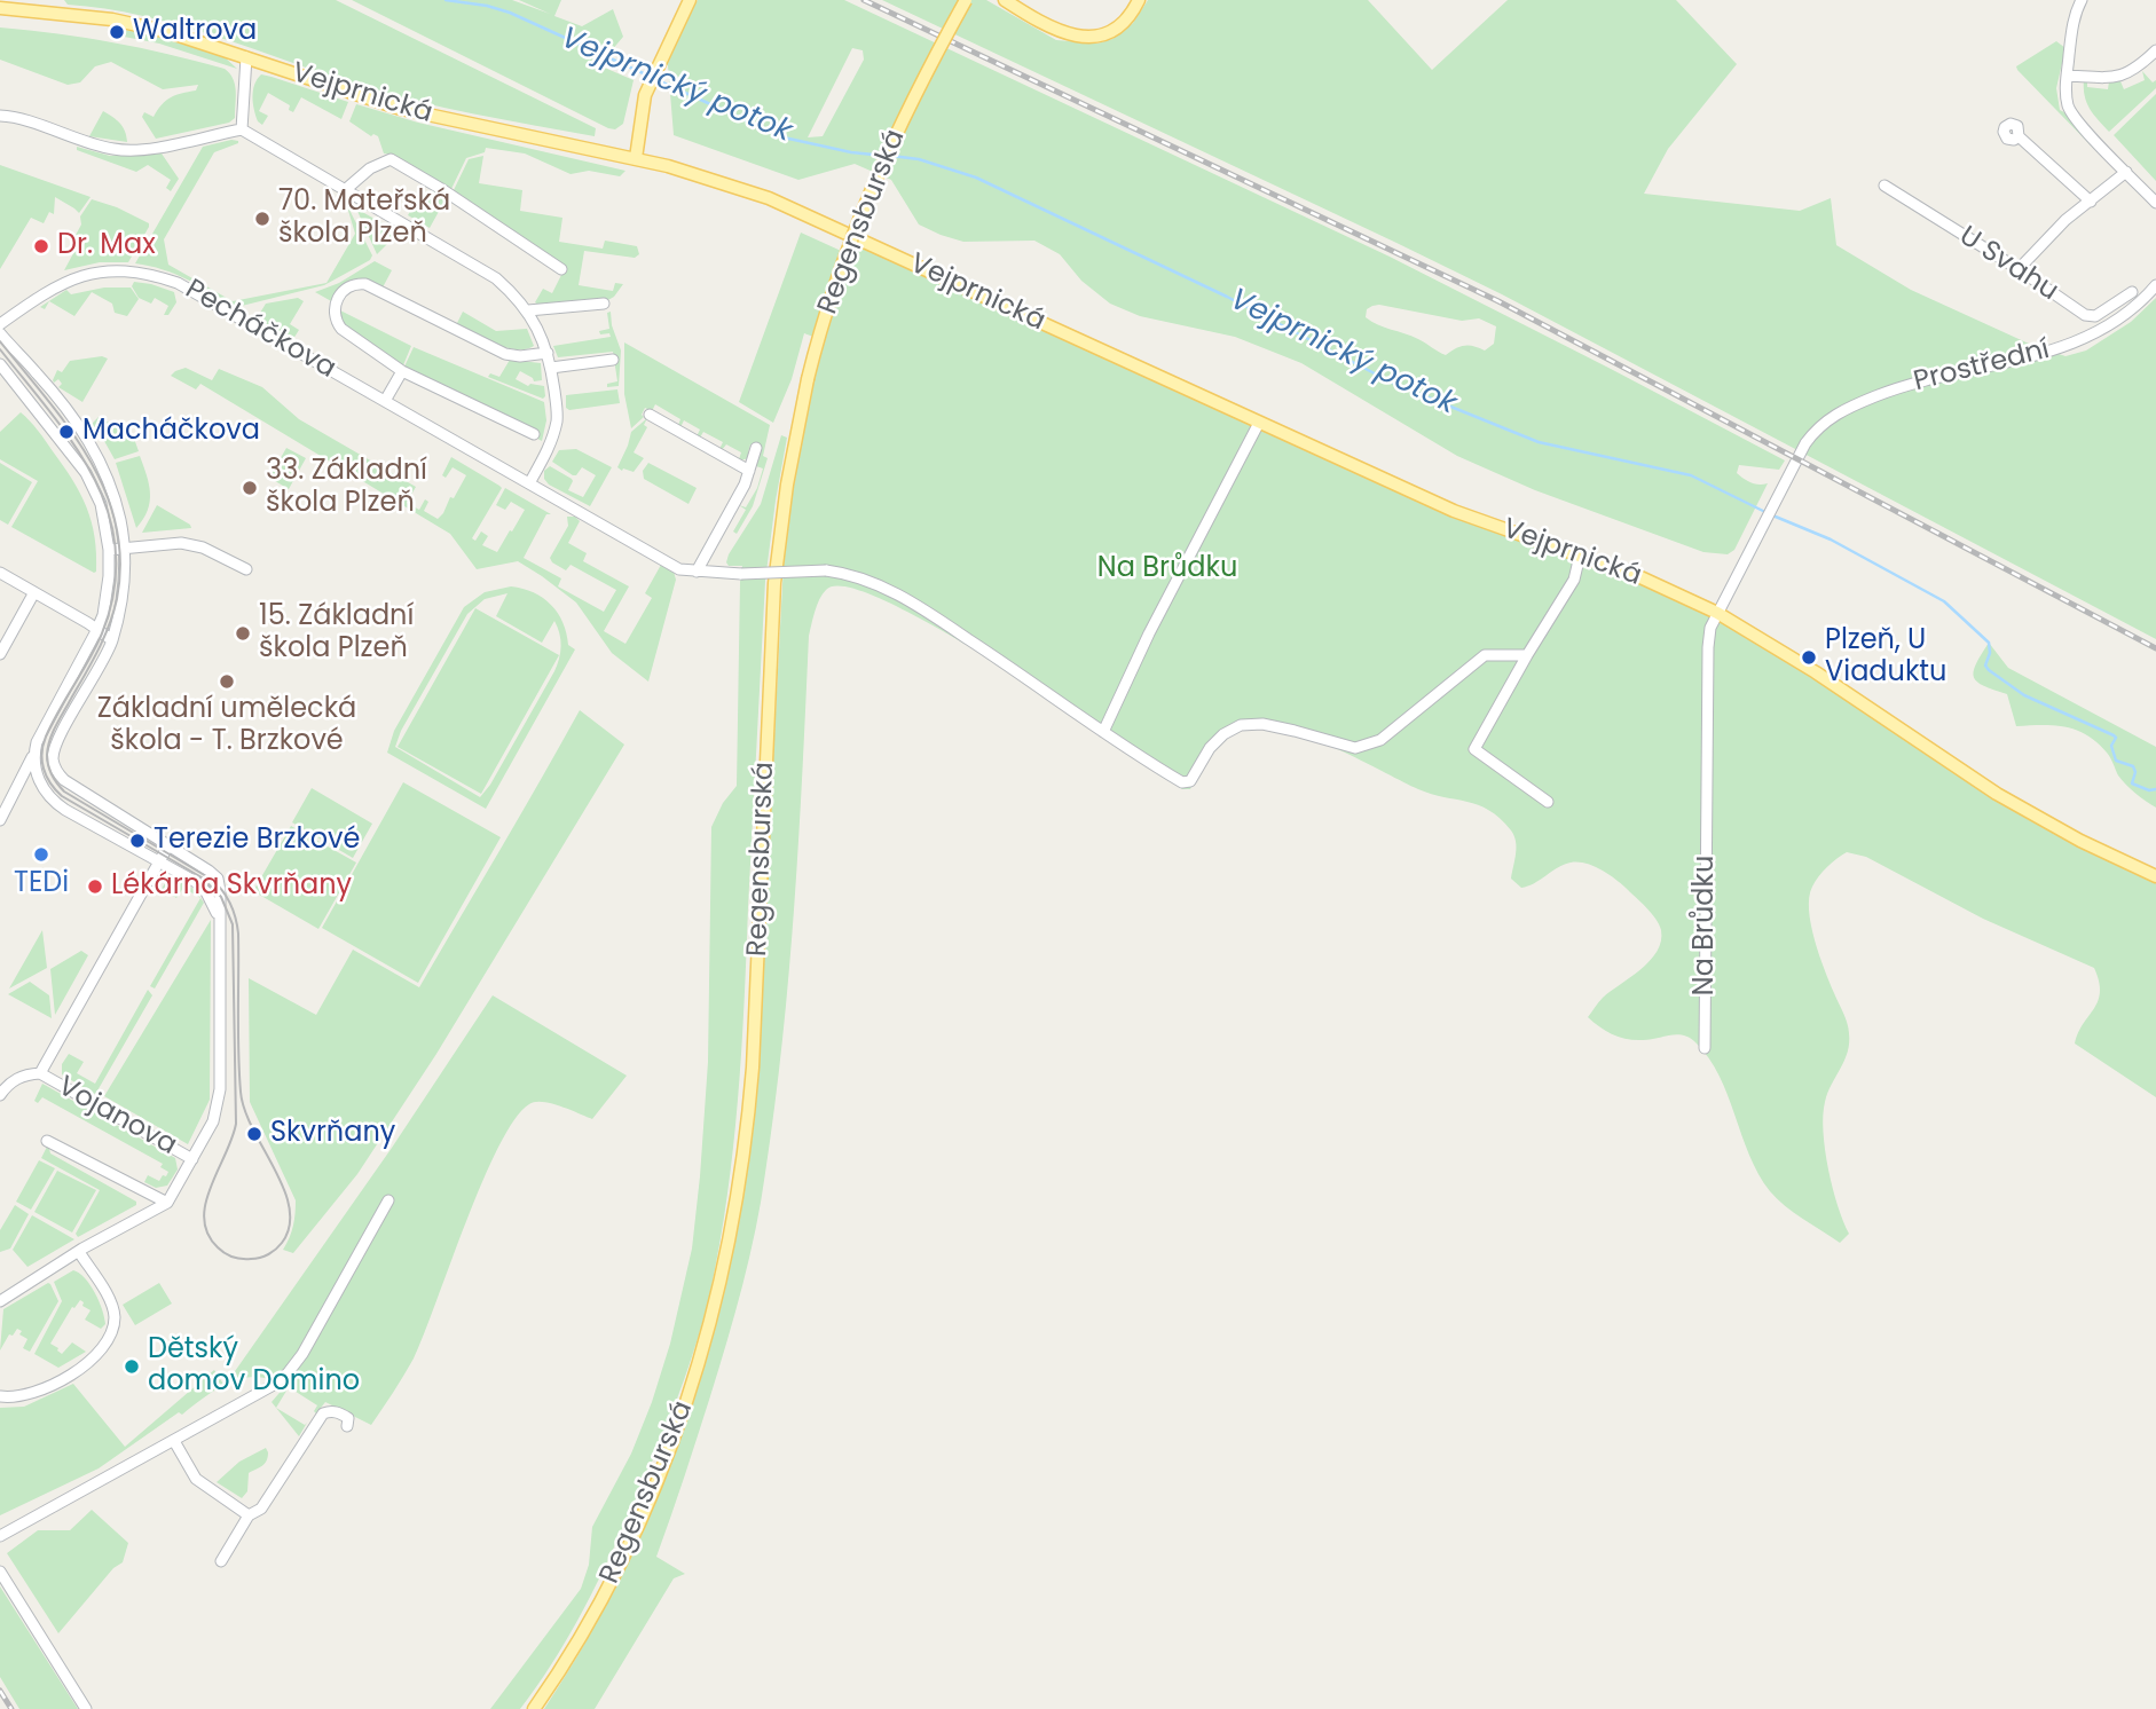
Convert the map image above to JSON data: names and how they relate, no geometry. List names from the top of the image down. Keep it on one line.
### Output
{"streets":{"main road":["Vejprnická","Regensburská"],"street":["U Svahu","Pecháčkova","Prostřední","Na Brůdku","Vojanova"]},"crossings":[["Vejprnická","Na Brůdku"],["Prostřední","Na Brůdku"]],"water":["Vejprnický potok"],"parks":["Na Brůdku"],"places":["Waltrova","70. Mateřská škola Plzeň","Dr. Max","Macháčkova","33. Základní škola Plzeň","15. Základní škola Plzeň","Plzeň, U Viaduktu","Základní umělecká škola - T. Brzkové","Terezie Brzkové","TEDi","Lékárna Skvrňany","Skvrňany","Dětský domov Domino"]}
